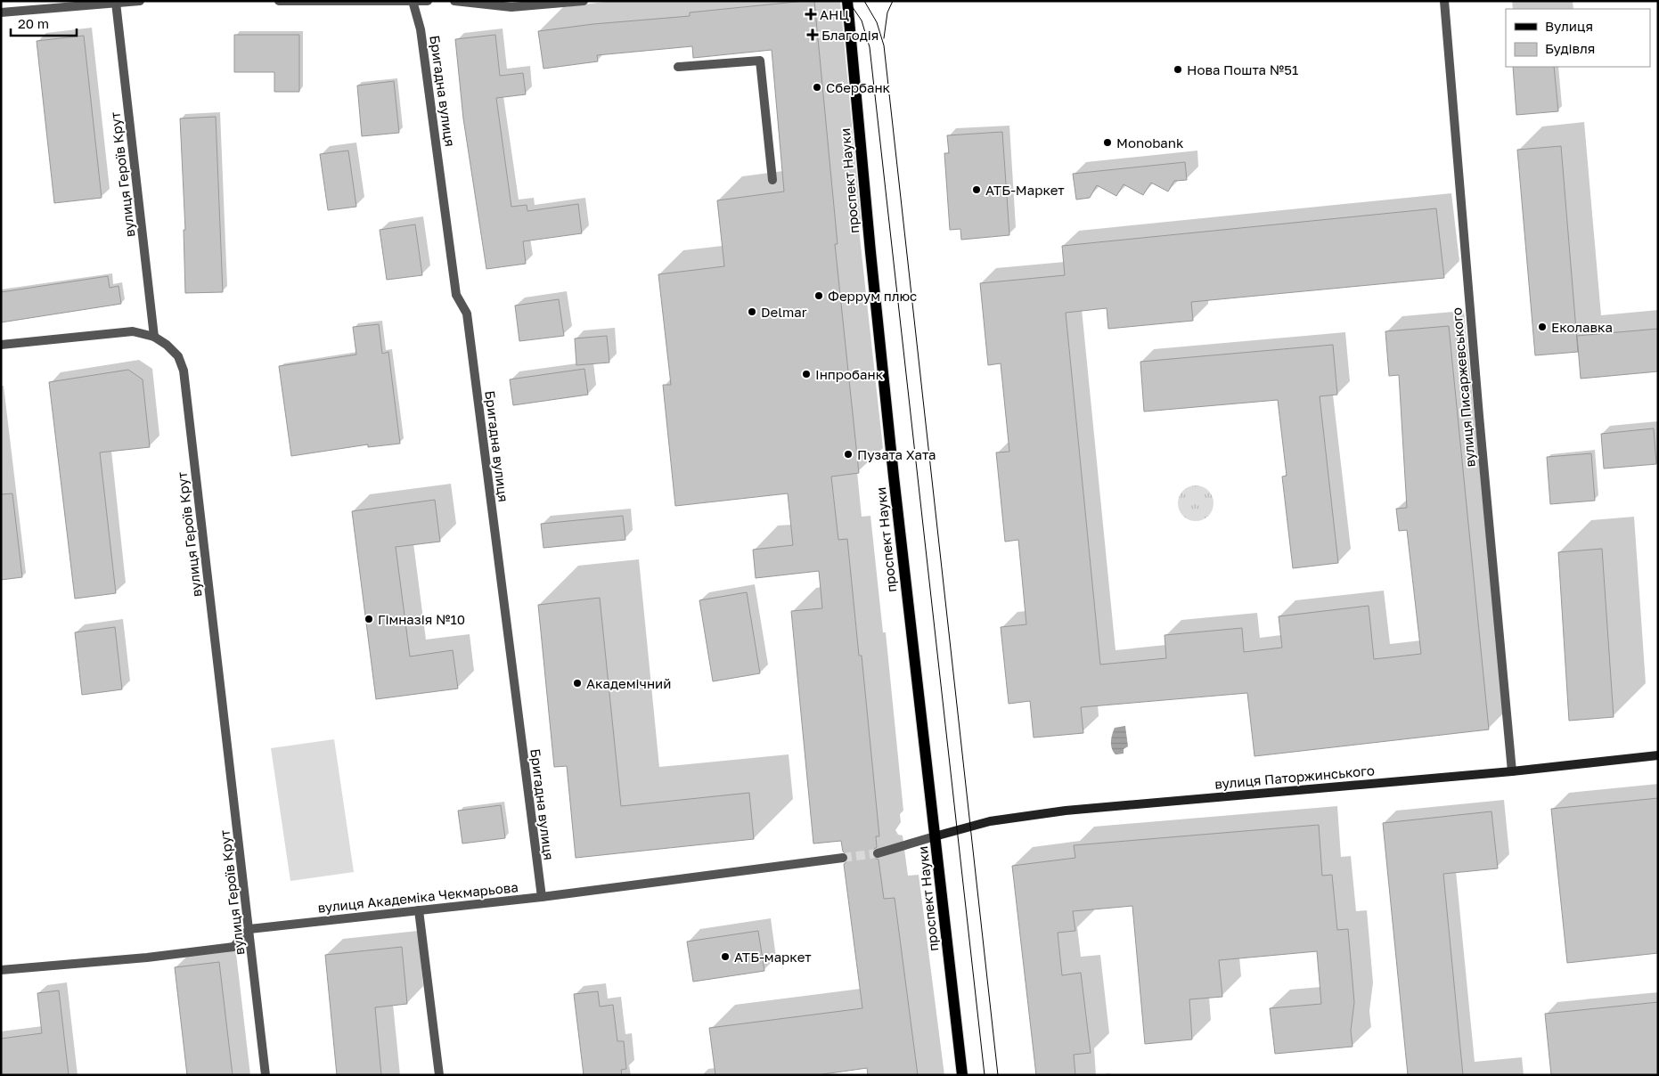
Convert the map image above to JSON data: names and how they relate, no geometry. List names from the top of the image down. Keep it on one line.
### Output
{"streets":{"main road":["проспект Науки"],"street":["Бригадна вулиця","вулиця Героїв Крут","вулиця Писаржевського","вулиця Паторжинського","вулиця Академіка Чекмарьова"]},"crossings":[["Бригадна вулиця","вулиця Академіка Чекмарьова"],["вулиця Героїв Крут","вулиця Академіка Чекмарьова"],["проспект Науки","вулиця Паторжинського"],["вулиця Писаржевського","вулиця Паторжинського"]],"places":{"health":["АНЦ","Благодія"],"other":["Нова Пошта №51","Сбербанк","Monobank","АТБ-Маркет","Феррум плюс","Delmar","Еколавка","Інпробанк","Пузата Хата","Гімназія №10","Академічний","АТБ-маркет"]},"legend":["Вулиця","Будівля"],"scale_bar":"20 m"}
